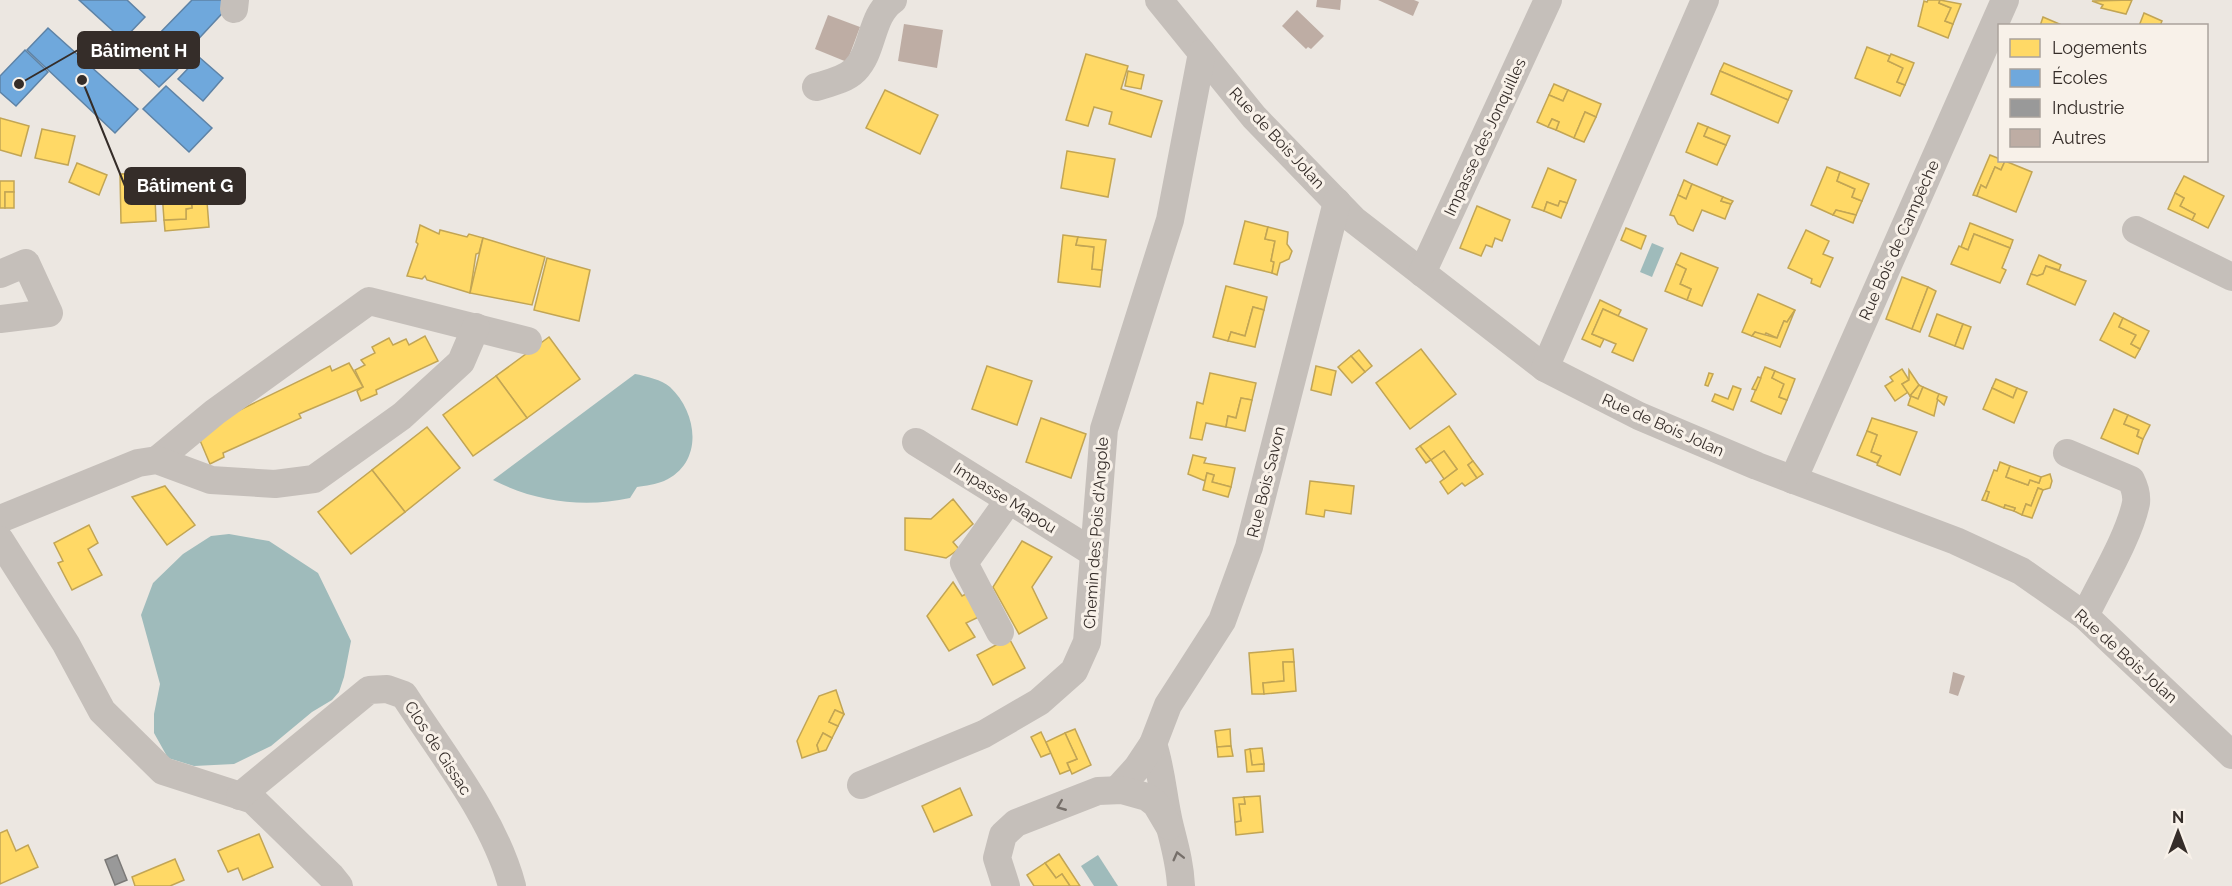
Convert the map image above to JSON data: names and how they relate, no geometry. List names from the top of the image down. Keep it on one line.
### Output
{"streets":{"street":["Impasse des Jonquilles","Rue de Bois Jolan","Rue Bois de Campêche","Rue Bois Savon","Impasse Mapou","Chemin des Pois d'Angole","Clos de Gissac"]},"crossings":[["Impasse des Jonquilles","Rue de Bois Jolan"],["Rue de Bois Jolan","Rue Bois de Campêche"],["Rue de Bois Jolan","Rue Bois Savon"],["Rue de Bois Jolan","Chemin des Pois d'Angole"],["Impasse Mapou","Chemin des Pois d'Angole"]],"places":["Bâtiment G","Bâtiment H"],"legend":["Logements","Écoles","Industrie","Autres"],"north":"top"}
